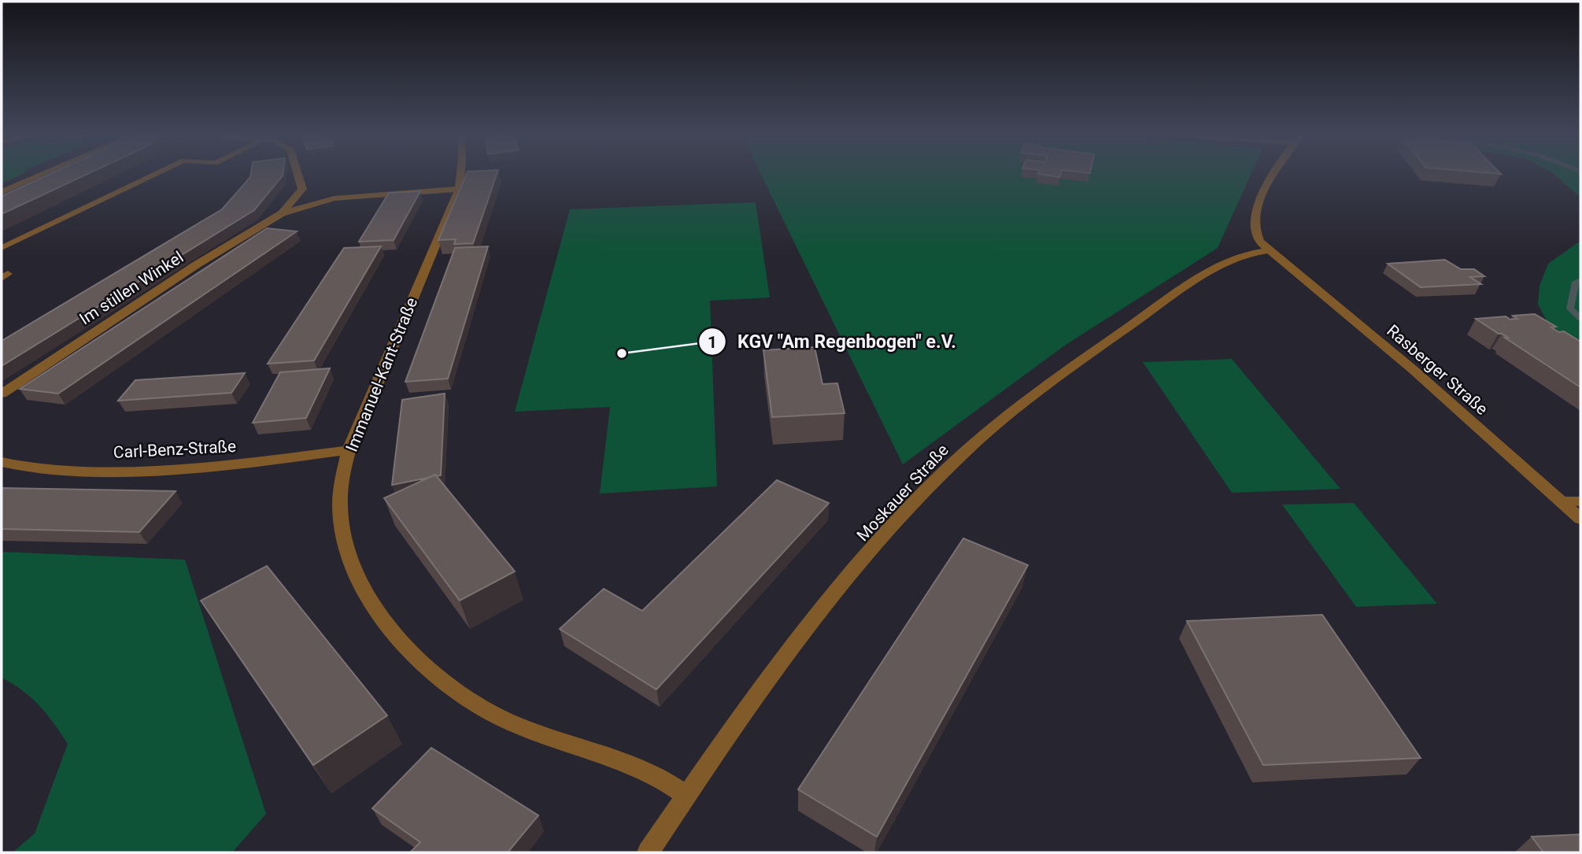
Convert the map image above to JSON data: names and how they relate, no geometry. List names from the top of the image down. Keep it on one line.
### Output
{"streets":{"street":["Im stillen Winkel","Rasberger Straße","Immanuel-Kant-Straße","Carl-Benz-Straße","Moskauer Straße"]},"crossings":[["Im stillen Winkel","Immanuel-Kant-Straße"],["Rasberger Straße","Moskauer Straße"],["Immanuel-Kant-Straße","Carl-Benz-Straße"],["Immanuel-Kant-Straße","Moskauer Straße"]],"places":["KGV \"Am Regenbogen\" e.V."]}
